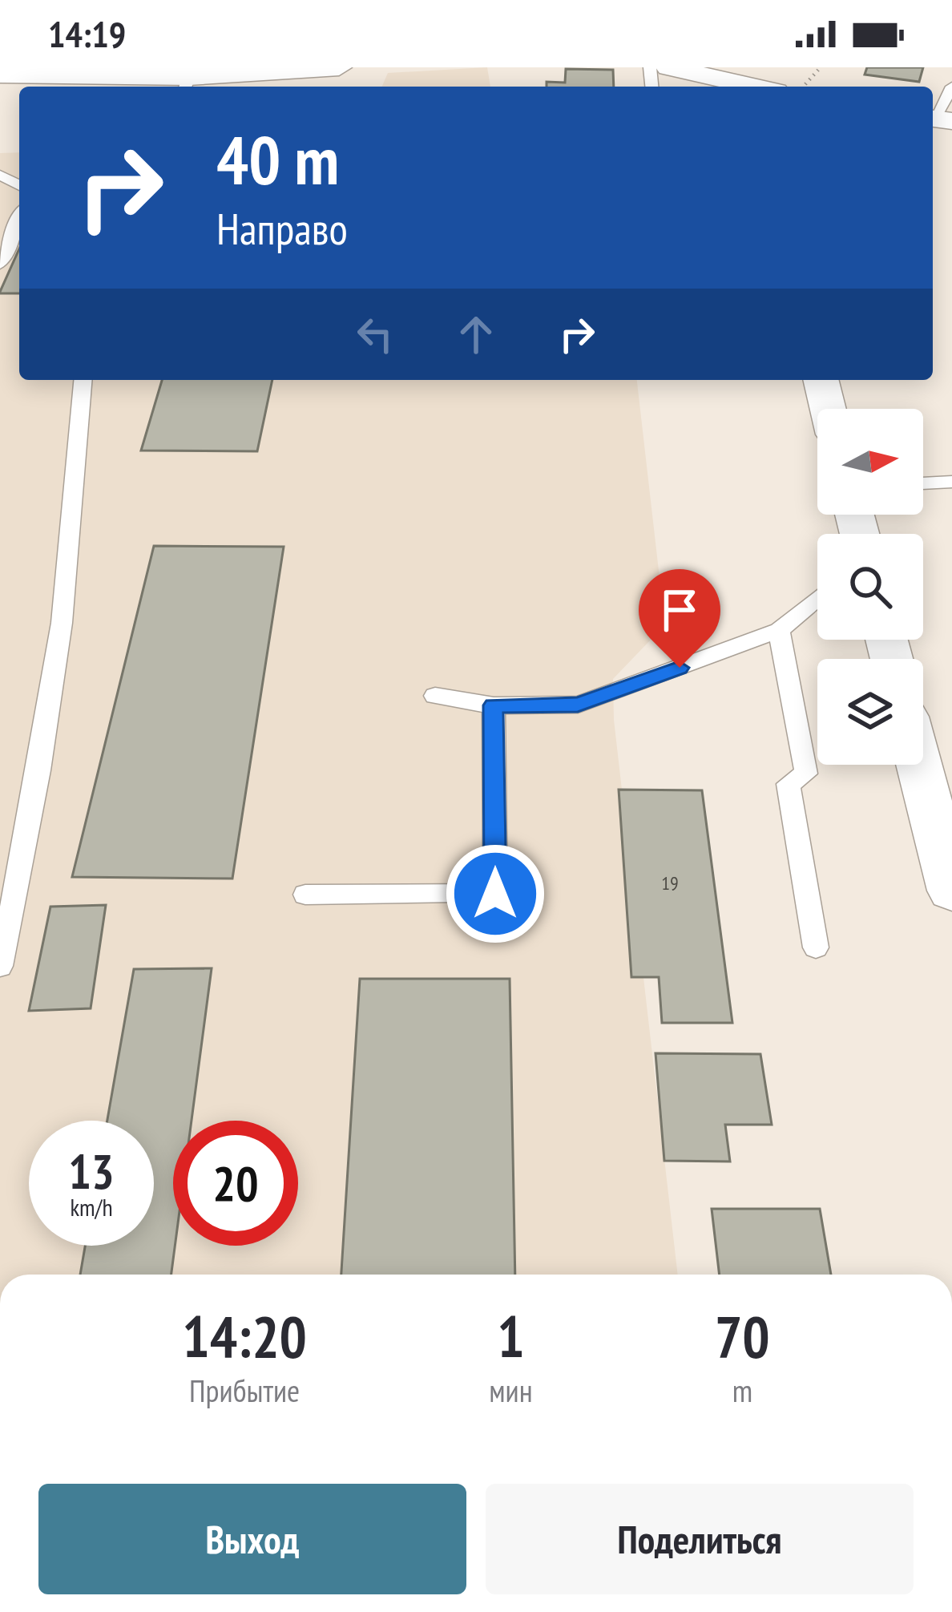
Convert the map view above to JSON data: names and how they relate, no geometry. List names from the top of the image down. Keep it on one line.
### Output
{"house_numbers":["19"],"north":"right","page":{"status":"14:19","turn":["40 m","Направо"],"speed":"13 km/h","limit":"20","eta":["14:20","Прибытие","1","мин","70","m"],"buttons":["Выход","Поделиться"]}}
